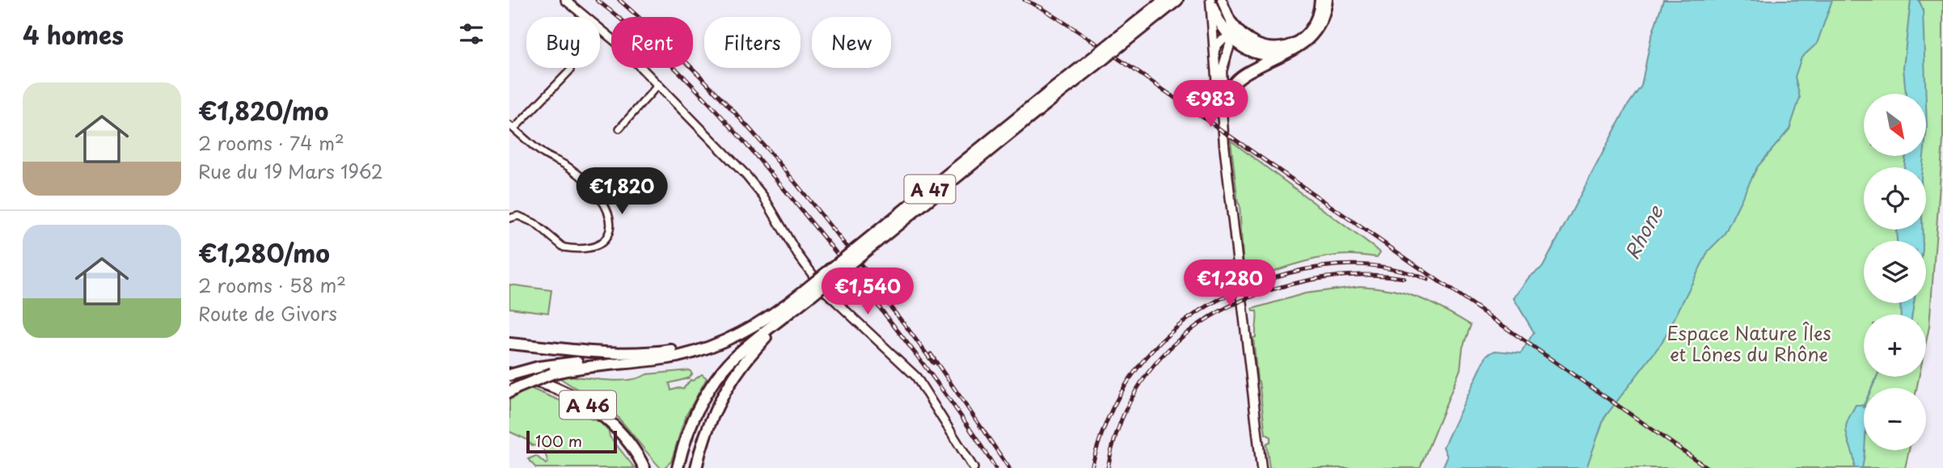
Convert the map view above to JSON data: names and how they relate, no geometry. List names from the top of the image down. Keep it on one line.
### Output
{"streets":{"highway":["A 47","A 46"]},"water":["Rhone"],"parks":["Espace Nature Îles et Lônes du Rhône"],"scale_bar":"100 m","north":"bottom right","page":{"heading":"4 homes","chip":["Buy","Rent","Filters","New"],"list":[{"name":"€1,820/mo","note":"2 rooms · 74 m² · Rue du 19 Mars 1962"},{"name":"€1,280/mo","note":"2 rooms · 58 m² · Route de Givors"}],"price":["€983","€1,820","€1,280","€1,540"],"map_buttons":["+","−"],"scale":"100 m"}}
